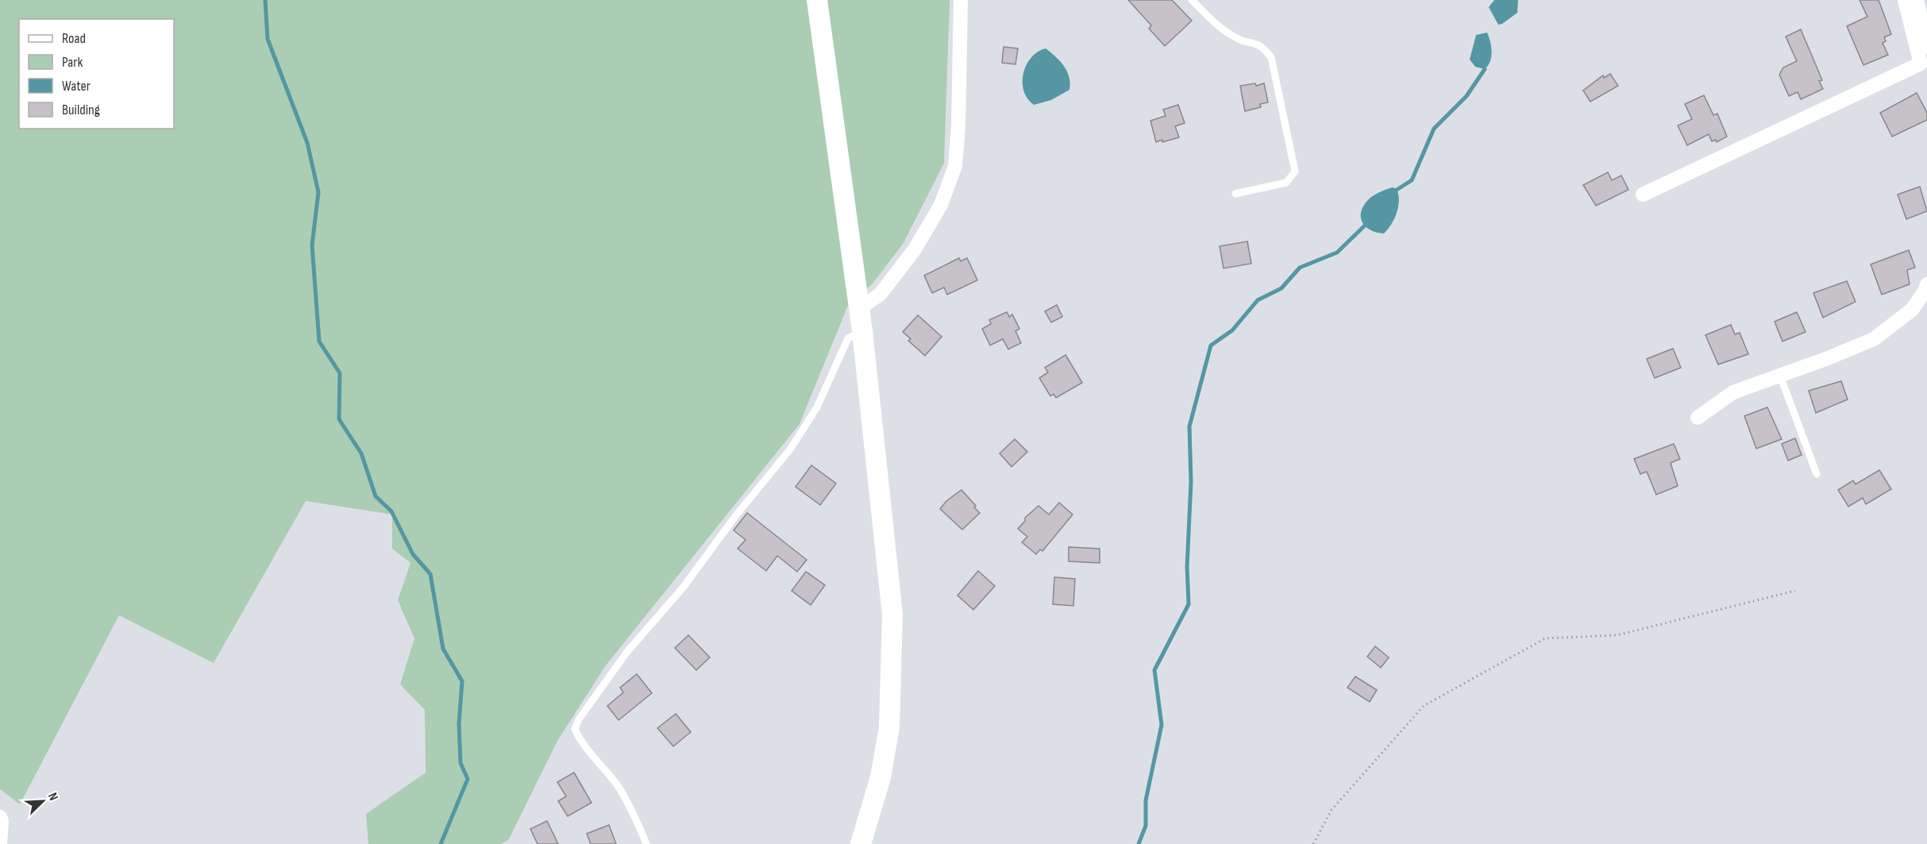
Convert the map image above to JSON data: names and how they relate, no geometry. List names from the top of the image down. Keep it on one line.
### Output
{"legend":["Road","Park","Water","Building"],"north":"top right"}
